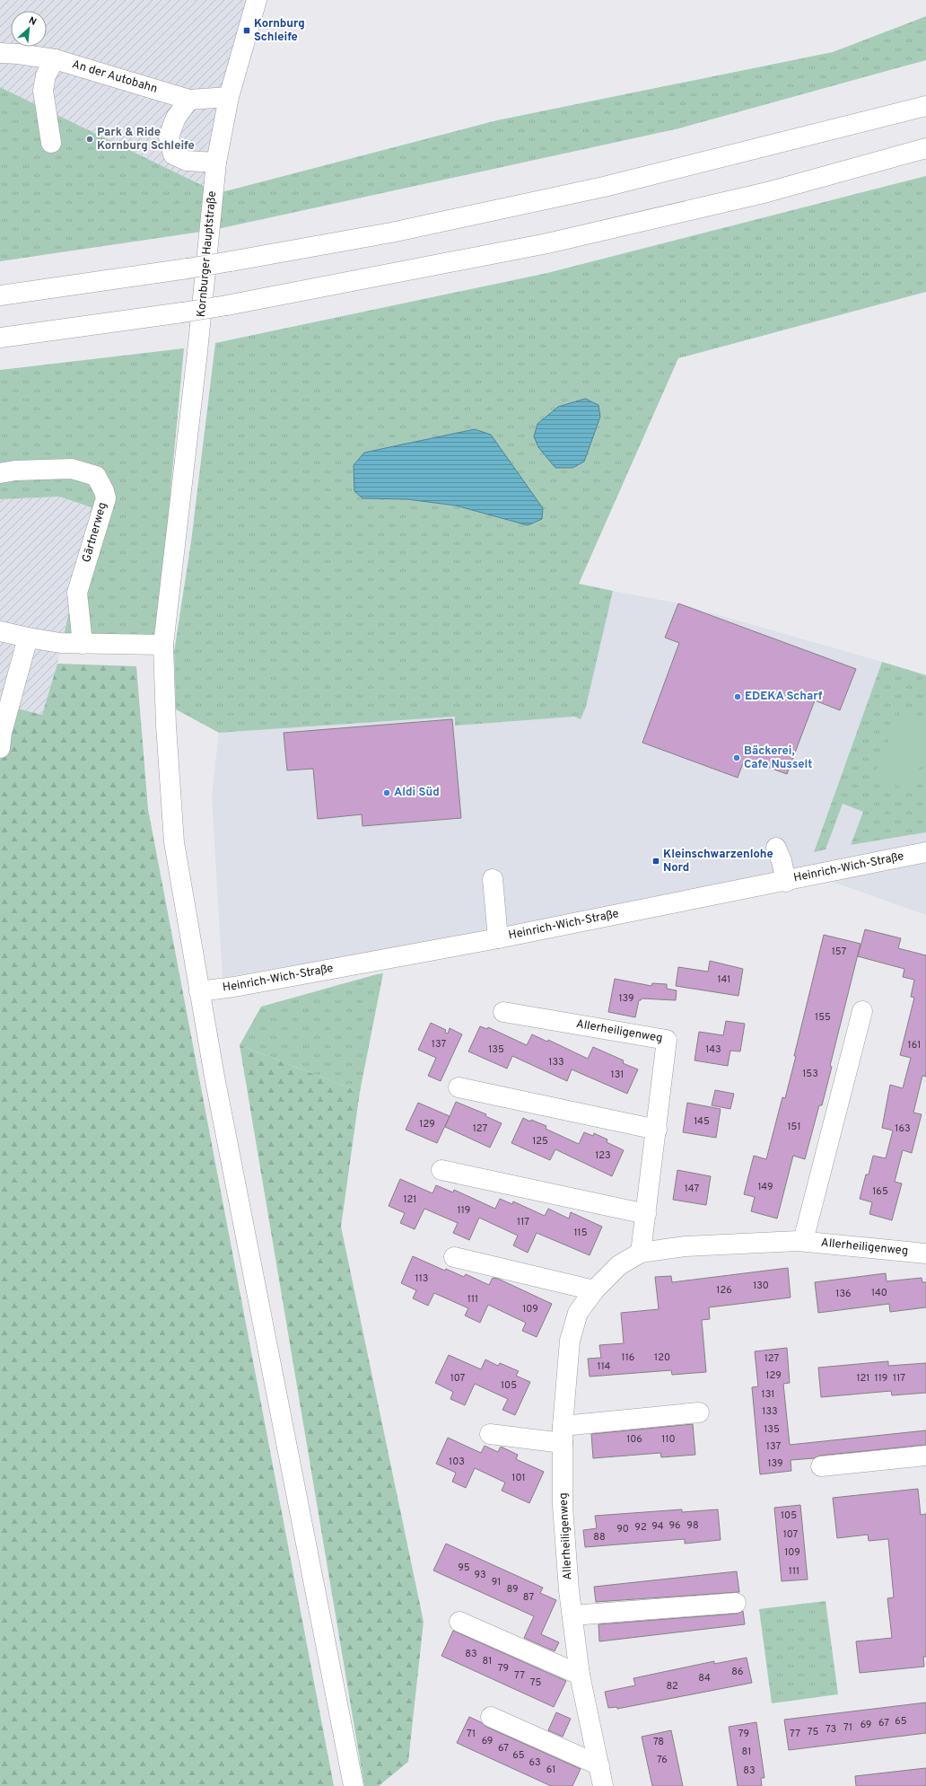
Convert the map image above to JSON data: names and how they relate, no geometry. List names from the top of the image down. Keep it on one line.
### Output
{"streets":{"main road":["An der Autobahn","Kornburger Hauptstraße","Gärtnerweg","Heinrich-Wich-Straße","Allerheiligenweg"]},"crossings":[["An der Autobahn","Kornburger Hauptstraße"],["Kornburger Hauptstraße","Heinrich-Wich-Straße"]],"places":{"transit":["Kornburg Schleife","Kleinschwarzenlohe Nord"],"other":["Park & Ride Kornburg Schleife","EDEKA Scharf","Bäckerei, Cafe Nusselt","Aldi Süd"]},"house_numbers":["157","141","139","155","137","161","135","143","133","153","131","145","129","151","127","163","125","123","149","147","165","121","119","117","115","113","130","126","140","136","111","109","116","120","127","114","129","107","121","119","117","105","131","133","135","106","110","137","103","139","101","105","96","98","94","92","90","107","88","109","95","111","93","91","89","87","83","81","79","86","77","84","75","82","65","67","69","71","73","75","71","79","77","69","78","67","81","65","76","63","61","83"],"north":"top right"}
